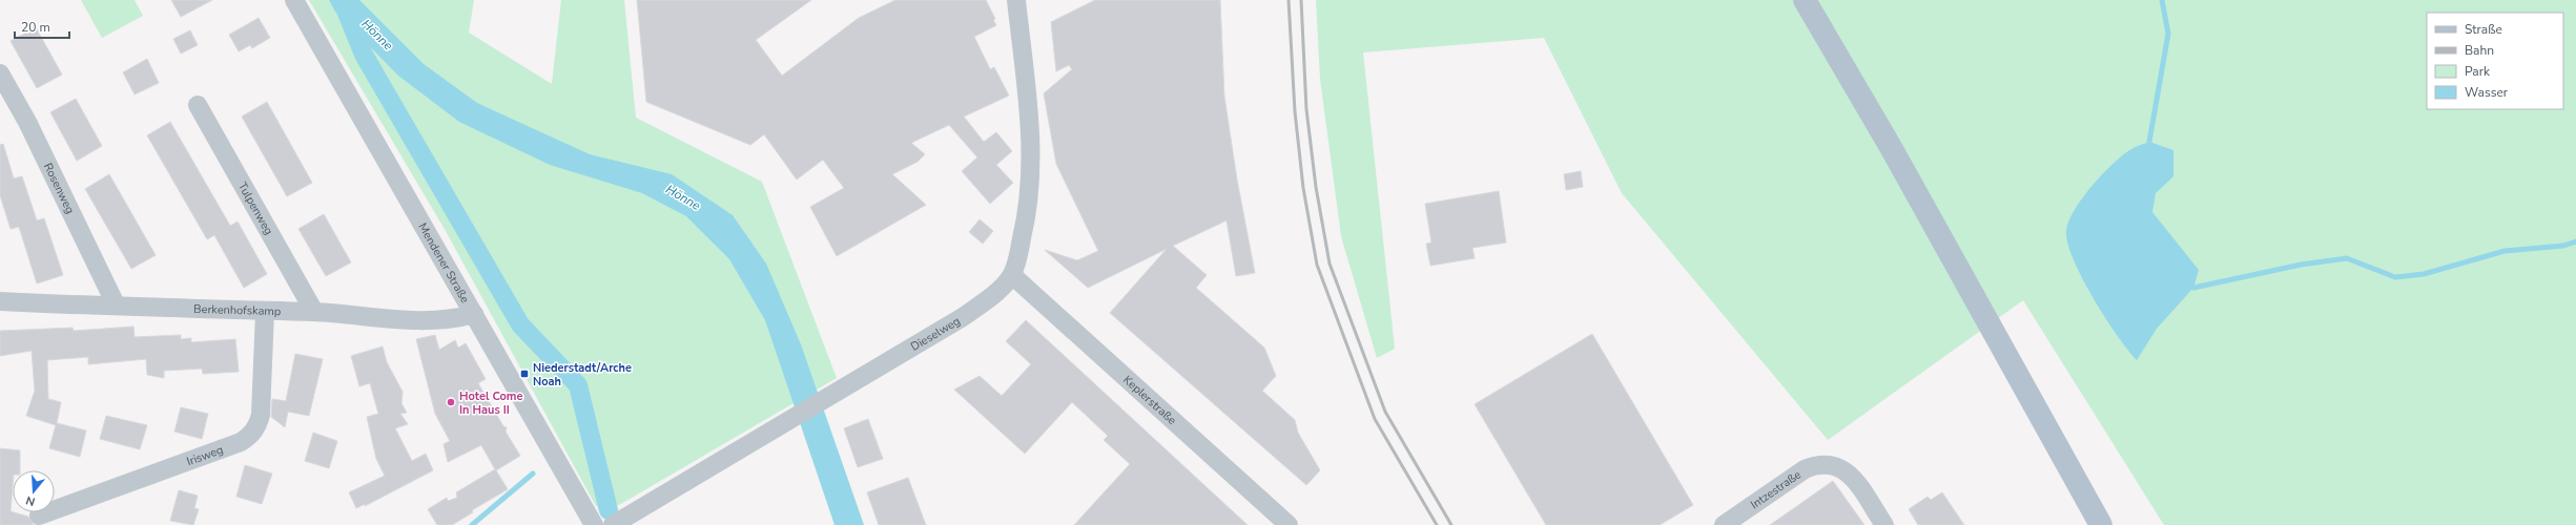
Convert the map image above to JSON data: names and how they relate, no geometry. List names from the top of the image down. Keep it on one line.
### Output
{"streets":{"street":["Rosenweg","Tulpenweg","Mendener Straße","Berkenhofskamp","Dieselweg","Keplerstraße","Irisweg","Intzestraße"]},"crossings":[["Rosenweg","Berkenhofskamp"],["Tulpenweg","Berkenhofskamp"],["Mendener Straße","Berkenhofskamp"],["Berkenhofskamp","Irisweg"],["Dieselweg","Keplerstraße"]],"water":["Hönne"],"places":{"transit":["Niederstadt/Arche Noah"],"other":["Hotel Come In Haus II"]},"legend":["Straße","Bahn","Park","Wasser"],"scale_bar":"20 m","north":"bottom"}
